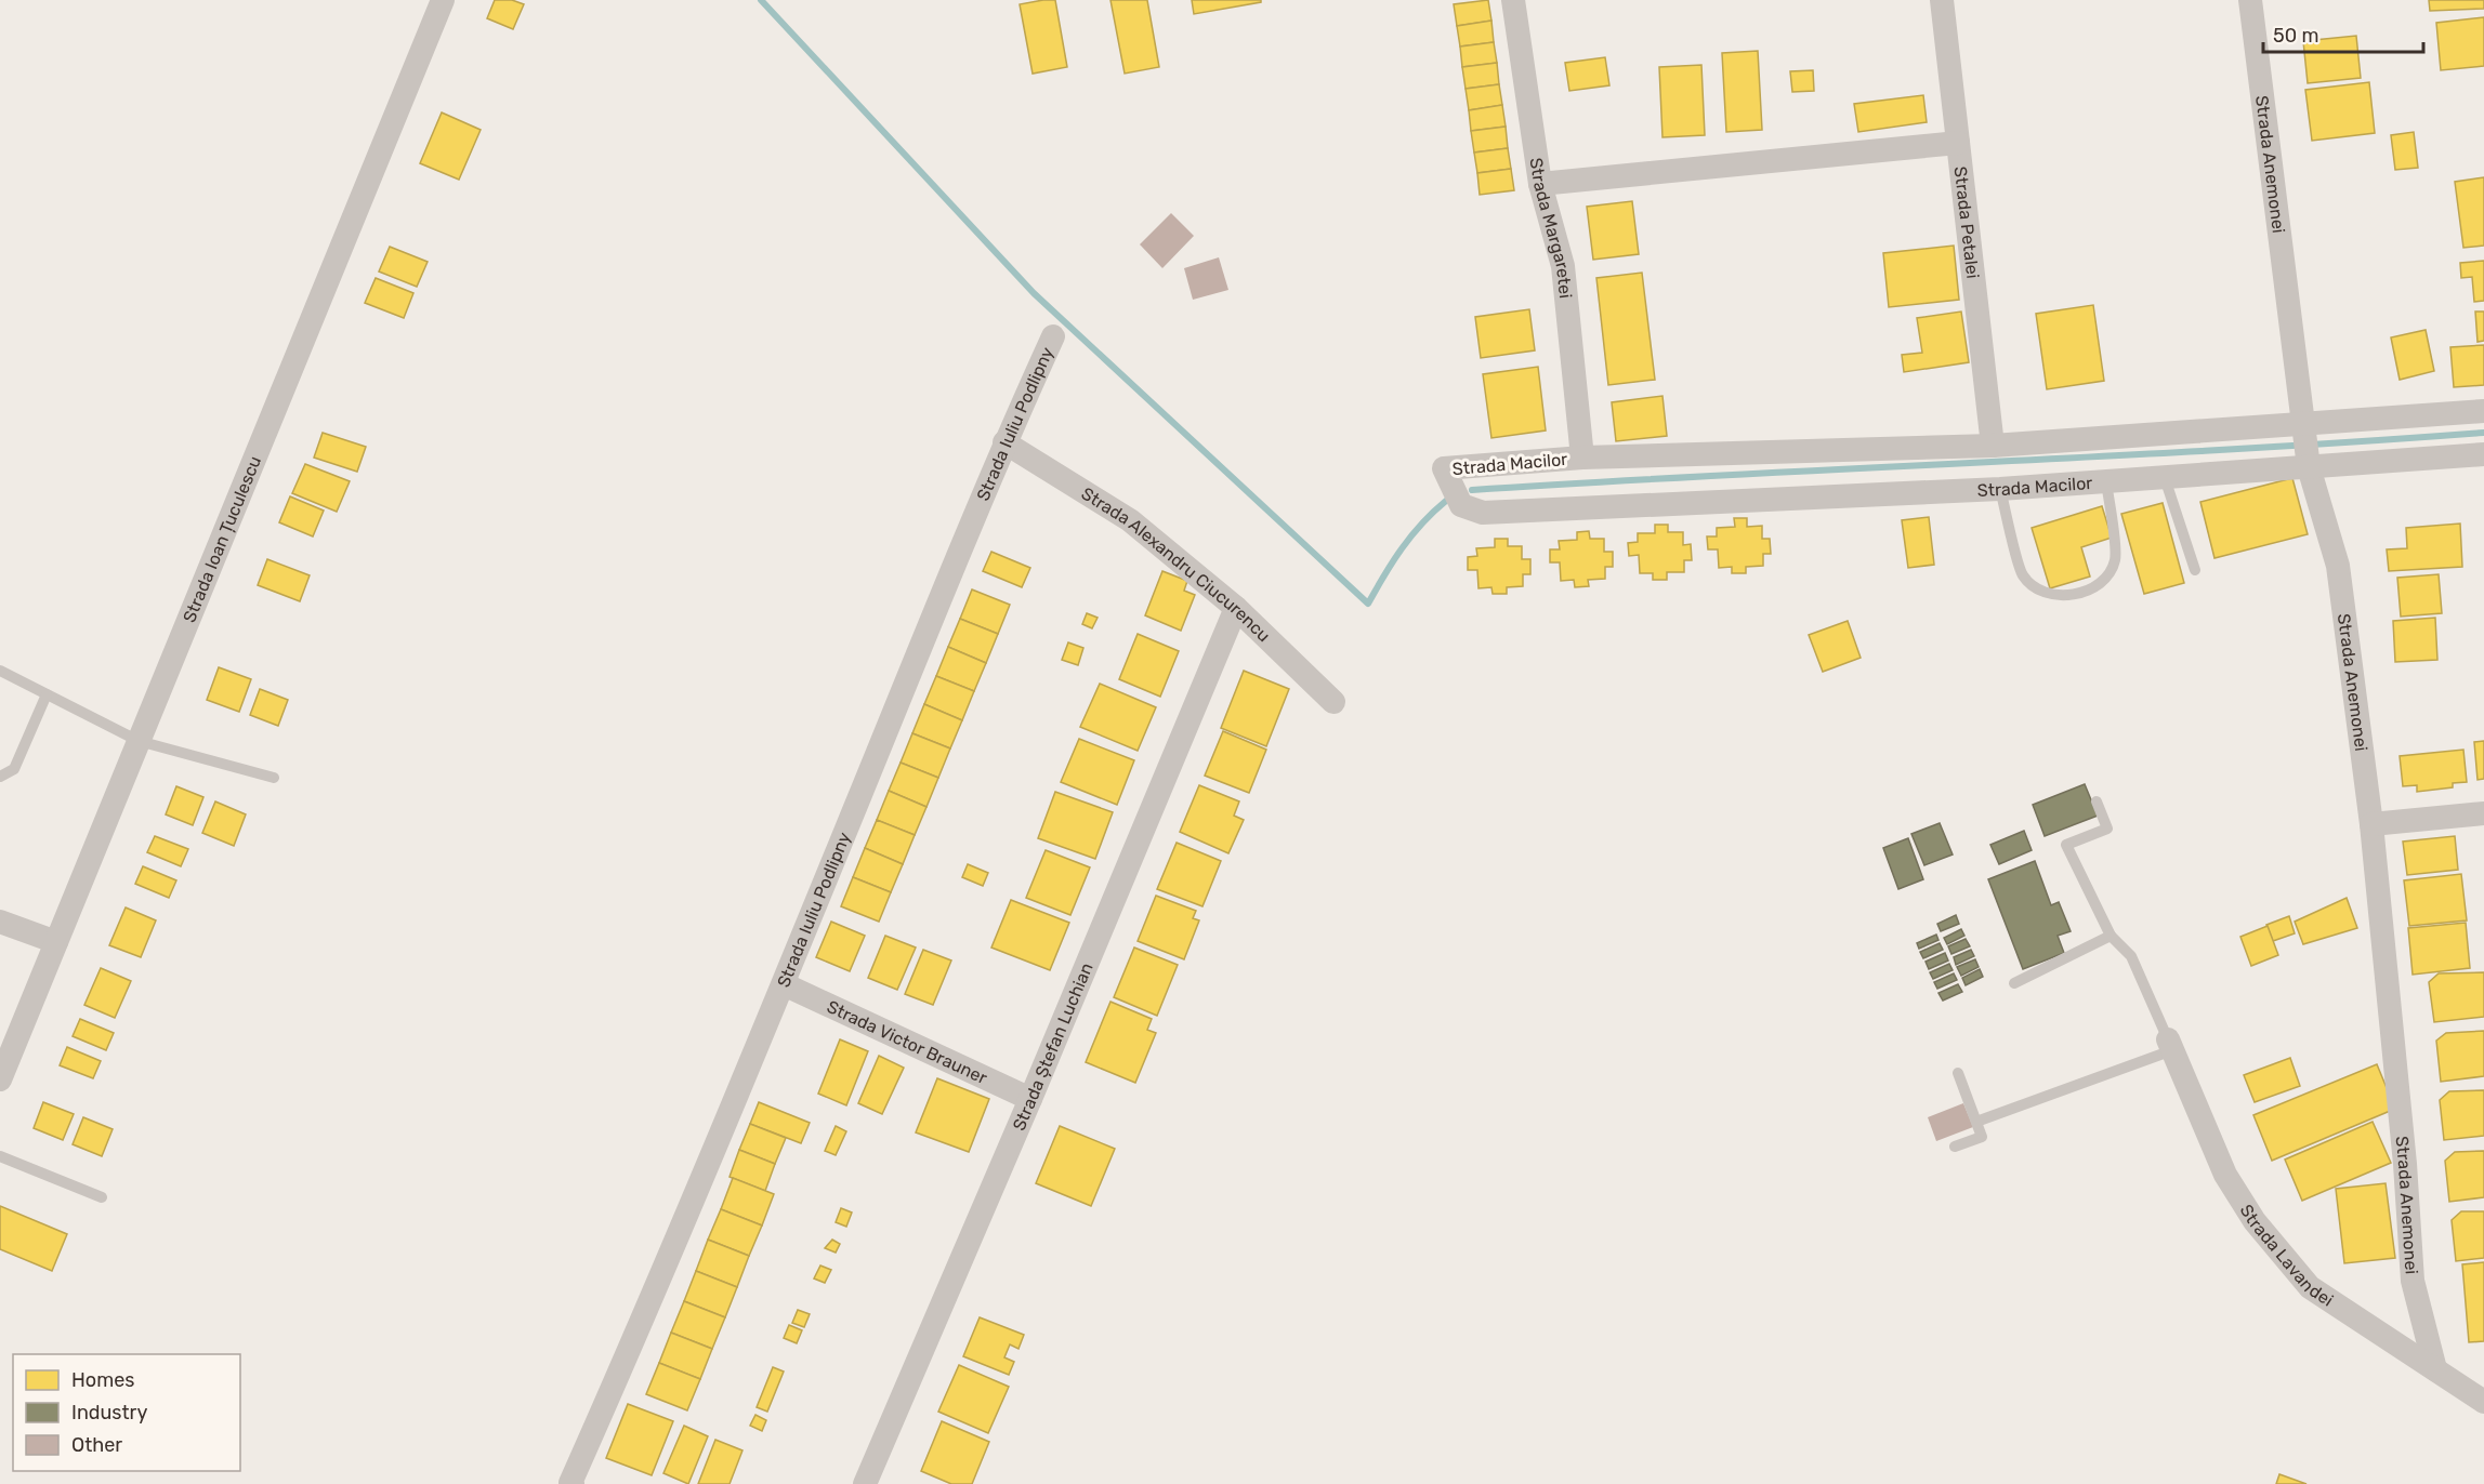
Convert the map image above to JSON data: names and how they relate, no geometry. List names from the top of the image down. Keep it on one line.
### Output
{"streets":{"street":["Strada Anemonei","Strada Petalei","Strada Margaretei","Strada Iuliu Podlipny","Strada Macilor","Strada Ioan Țuculescu","Strada Alexandru Ciucurencu","Strada Victor Brauner","Strada Ștefan Luchian","Strada Lavandei"]},"crossings":[["Strada Anemonei","Strada Macilor"],["Strada Anemonei","Strada Lavandei"],["Strada Petalei","Strada Macilor"],["Strada Margaretei","Strada Macilor"],["Strada Iuliu Podlipny","Strada Alexandru Ciucurencu"],["Strada Iuliu Podlipny","Strada Victor Brauner"],["Strada Alexandru Ciucurencu","Strada Ștefan Luchian"],["Strada Victor Brauner","Strada Ștefan Luchian"]],"legend":["Homes","Industry","Other"],"scale_bar":"50 m"}
